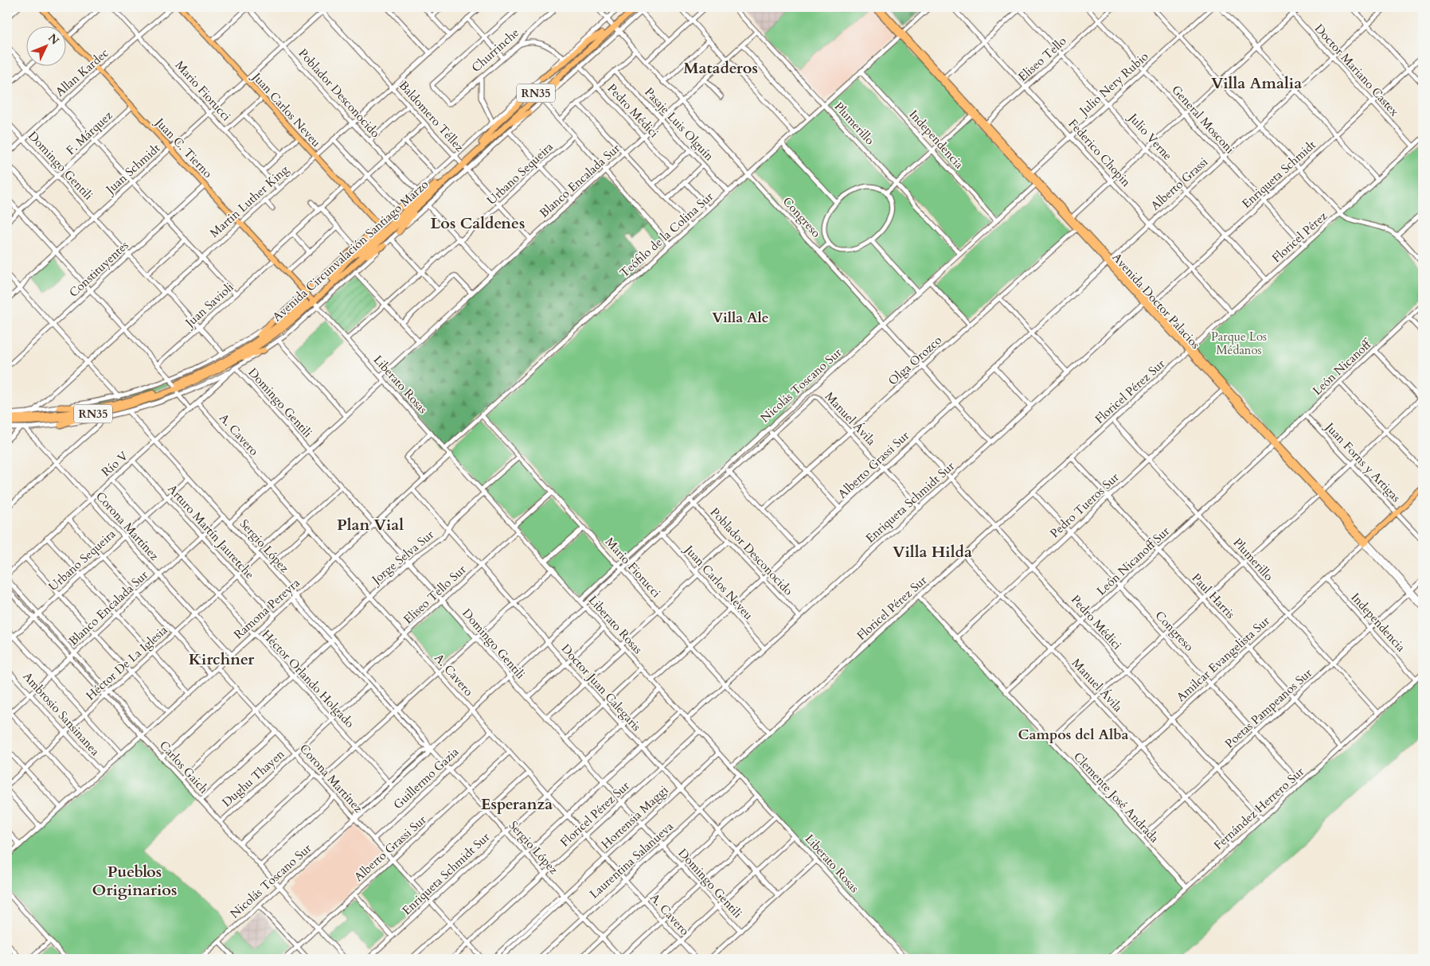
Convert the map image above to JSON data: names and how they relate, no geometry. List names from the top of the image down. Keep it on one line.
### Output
{"streets":{"highway":["RN35","Avenida Circunvalación Santiago Marzo"],"main road":["Juan Carlos Neveu","Juan C. Tierno","Avenida Doctor Palacios"],"street":["Churrinche","Eliseo Tello","Doctor Mariano Castex","Allan Kardec","Julio Nery Rubio","Mario Fiorucci","Poblador Desconocido","Pedro Médici","Baldomero Téllez","General Mosconi","Plumerillo","Pasaje Luis Olguín","F. Márquez","Julio Verne","Independencia","Federico Chopin","Domingo Gentili","Juan Schmidt","Urbano Sequeira","Enriqueta Schmidt","Blanco Encalada Sur","Alberto Grassi","Martin Luther King","Congreso","Teófilo de la Colina Sur","Floricel Pérez","Constituyentes","Juan Savioli","Olga Orozco","León Nicanoff","Liberato Rosas","Nicolás Toscano Sur","Floricel Pérez Sur","Manuel Ávila","A. Cavero","Juan Forns y Artigas","Río V","Alberto Grassi Sur","Enriqueta Schmidt Sur","Pedro Tueros Sur","Corona Martínez","Arturo Martín Jauretche","Sergio López","Jorge Selva Sur","León Nicanoff Sur","Eliseo Tello Sur","Paul Harris","Ramona Pereyra","Amilcar Evangelista Sur","Héctor De La Iglesia","Héctor Orlando Holgado","Doctor Juan Calegaris","Poetas Pampeanos Sur","Ambrosio Sansinanea","Carlos Gaich","Dughu Thayen","Guillermo Gazia","Clemente José Andrada","Fernández Herrero Sur","Hortensia Maggi","Laurentina Salanueva"]},"crossings":[["Eliseo Tello","General Mosconi"],["Eliseo Tello","Julio Verne"],["Eliseo Tello","Federico Chopin"],["Eliseo Tello","Avenida Doctor Palacios"],["Doctor Mariano Castex","Enriqueta Schmidt"],["Doctor Mariano Castex","Alberto Grassi"],["Doctor Mariano Castex","Floricel Pérez"],["Allan Kardec","Mario Fiorucci"],["Allan Kardec","Juan C. Tierno"],["Allan Kardec","Domingo Gentili"],["Julio Nery Rubio","General Mosconi"],["Julio Nery Rubio","Julio Verne"],["Julio Nery Rubio","Federico Chopin"],["Julio Nery Rubio","Avenida Doctor Palacios"],["Mario Fiorucci","Juan Schmidt"],["Mario Fiorucci","Martin Luther King"],["Mario Fiorucci","Teófilo de la Colina Sur"],["Mario Fiorucci","Nicolás Toscano Sur"],["Mario Fiorucci","Floricel Pérez Sur"],["Mario Fiorucci","Alberto Grassi Sur"],["Mario Fiorucci","Enriqueta Schmidt Sur"],["Mario Fiorucci","Jorge Selva Sur"],["Poblador Desconocido","Juan Schmidt"],["Poblador Desconocido","Martin Luther King"],["Poblador Desconocido","Nicolás Toscano Sur"],["Poblador Desconocido","Alberto Grassi Sur"],["Poblador Desconocido","Enriqueta Schmidt Sur"],["Juan Carlos Neveu","Juan Schmidt"],["Juan Carlos Neveu","Martin Luther King"],["Juan Carlos Neveu","Nicolás Toscano Sur"],["Juan Carlos Neveu","Alberto Grassi Sur"],["Juan Carlos Neveu","Enriqueta Schmidt Sur"],["Pedro Médici","Blanco Encalada Sur"],["Pedro Médici","Floricel Pérez Sur"],["Pedro Médici","Alberto Grassi Sur"],["Pedro Médici","Enriqueta Schmidt Sur"],["Pedro Médici","Pedro Tueros Sur"],["Pedro Médici","León Nicanoff Sur"],["Pedro Médici","Amilcar Evangelista Sur"],["Pedro Médici","Poetas Pampeanos Sur"],["Pedro Médici","Fernández Herrero Sur"],["Baldomero Téllez","Juan Schmidt"],["Baldomero Téllez","Urbano Sequeira"],["Baldomero Téllez","Blanco Encalada Sur"],["Baldomero Téllez","Martin Luther King"],["Baldomero Téllez","Avenida Circunvalación Santiago Marzo"],["General Mosconi","Enriqueta Schmidt"],["General Mosconi","Alberto Grassi"],["General Mosconi","Floricel Pérez"],["Plumerillo","Blanco Encalada Sur"],["Plumerillo","Teófilo de la Colina Sur"],["Plumerillo","Nicolás Toscano Sur"],["Plumerillo","Floricel Pérez Sur"],["Plumerillo","Pedro Tueros Sur"],["Plumerillo","León Nicanoff Sur"],["Plumerillo","Amilcar Evangelista Sur"],["Plumerillo","Poetas Pampeanos Sur"],["Plumerillo","Fernández Herrero Sur"],["Pasaje Luis Olguín","Blanco Encalada Sur"],["Pasaje Luis Olguín","Teófilo de la Colina Sur"],["F. Márquez","Juan C. Tierno"],["F. Márquez","Domingo Gentili"],["Julio Verne","Enriqueta Schmidt"],["Julio Verne","Alberto Grassi"],["Julio Verne","Floricel Pérez"],["Independencia","Teófilo de la Colina Sur"],["Independencia","Nicolás Toscano Sur"],["Independencia","Amilcar Evangelista Sur"],["Independencia","Poetas Pampeanos Sur"],["Independencia","Fernández Herrero Sur"],["Juan C. Tierno","Juan Schmidt"],["Juan C. Tierno","Martin Luther King"],["Juan C. Tierno","Avenida Circunvalación Santiago Marzo"],["Juan C. Tierno","Constituyentes"],["Juan C. Tierno","Juan Savioli"],["Juan C. Tierno","Liberato Rosas"],["Federico Chopin","Enriqueta Schmidt"],["Federico Chopin","Alberto Grassi"],["Federico Chopin","Floricel Pérez"],["Domingo Gentili","Juan Schmidt"],["Domingo Gentili","Martin Luther King"],["Domingo Gentili","Constituyentes"],["Domingo Gentili","Juan Savioli"],["Domingo Gentili","Nicolás Toscano Sur"],["Domingo Gentili","Floricel Pérez Sur"],["Domingo Gentili","Río V"],["Domingo Gentili","Enriqueta Schmidt Sur"],["Domingo Gentili","Jorge Selva Sur"],["Domingo Gentili","Eliseo Tello Sur"],["Domingo Gentili","Ramona Pereyra"],["Domingo Gentili","Hortensia Maggi"],["Domingo Gentili","Laurentina Salanueva"],["Urbano Sequeira","Liberato Rosas"],["Urbano Sequeira","Corona Martínez"],["Urbano Sequeira","Arturo Martín Jauretche"],["Urbano Sequeira","Sergio López"],["Urbano Sequeira","Héctor Orlando Holgado"],["Urbano Sequeira","Carlos Gaich"],["Enriqueta Schmidt","Avenida Doctor Palacios"],["Blanco Encalada Sur","Congreso"],["Blanco Encalada Sur","Liberato Rosas"],["Blanco Encalada Sur","Corona Martínez"],["Blanco Encalada Sur","Arturo Martín Jauretche"],["Blanco Encalada Sur","Sergio López"],["Blanco Encalada Sur","Héctor Orlando Holgado"],["Blanco Encalada Sur","Ambrosio Sansinanea"],["Blanco Encalada Sur","Carlos Gaich"],["Alberto Grassi","Avenida Doctor Palacios"],["Alberto Grassi","Alberto Grassi Sur"],["Congreso","Teófilo de la Colina Sur"],["Congreso","Avenida Circunvalación Santiago Marzo"],["Congreso","Olga Orozco"],["Congreso","Nicolás Toscano Sur"],["Congreso","Floricel Pérez Sur"],["Congreso","Alberto Grassi Sur"],["Congreso","Enriqueta Schmidt Sur"],["Congreso","Pedro Tueros Sur"],["Congreso","León Nicanoff Sur"],["Congreso","Amilcar Evangelista Sur"],["Congreso","Poetas Pampeanos Sur"],["Congreso","Fernández Herrero Sur"],["Teófilo de la Colina Sur","Avenida Doctor Palacios"],["Teófilo de la Colina Sur","Liberato Rosas"],["Floricel Pérez","Avenida Doctor Palacios"],["Floricel Pérez","Floricel Pérez Sur"],["Avenida Circunvalación Santiago Marzo","Liberato Rosas"],["Avenida Doctor Palacios","Olga Orozco"],["Avenida Doctor Palacios","León Nicanoff"],["Avenida Doctor Palacios","Nicolás Toscano Sur"],["Avenida Doctor Palacios","Floricel Pérez Sur"],["Avenida Doctor Palacios","Alberto Grassi Sur"],["Avenida Doctor Palacios","Enriqueta Schmidt Sur"],["Avenida Doctor Palacios","Pedro Tueros Sur"],["Avenida Doctor Palacios","León Nicanoff Sur"],["Avenida Doctor Palacios","Amilcar Evangelista Sur"],["Avenida Doctor Palacios","Poetas Pampeanos Sur"],["Olga Orozco","Manuel Ávila"],["León Nicanoff","Juan Forns y Artigas"],["León Nicanoff","León Nicanoff Sur"],["Liberato Rosas","Nicolás Toscano Sur"],["Liberato Rosas","Floricel Pérez Sur"],["Liberato Rosas","Alberto Grassi Sur"],["Liberato Rosas","Enriqueta Schmidt Sur"],["Liberato Rosas","Jorge Selva Sur"],["Liberato Rosas","Eliseo Tello Sur"],["Liberato Rosas","Ramona Pereyra"],["Liberato Rosas","Hortensia Maggi"],["Liberato Rosas","Laurentina Salanueva"],["Nicolás Toscano Sur","Manuel Ávila"],["Nicolás Toscano Sur","A. Cavero"],["Nicolás Toscano Sur","Corona Martínez"],["Nicolás Toscano Sur","Sergio López"],["Nicolás Toscano Sur","Héctor Orlando Holgado"],["Nicolás Toscano Sur","Doctor Juan Calegaris"],["Nicolás Toscano Sur","Carlos Gaich"],["Floricel Pérez Sur","Manuel Ávila"],["Floricel Pérez Sur","A. Cavero"],["Floricel Pérez Sur","Corona Martínez"],["Floricel Pérez Sur","Sergio López"],["Floricel Pérez Sur","Paul Harris"],["Floricel Pérez Sur","Doctor Juan Calegaris"],["Floricel Pérez Sur","Clemente José Andrada"],["Manuel Ávila","Alberto Grassi Sur"],["Manuel Ávila","Enriqueta Schmidt Sur"],["Manuel Ávila","Pedro Tueros Sur"],["Manuel Ávila","León Nicanoff Sur"],["Manuel Ávila","Amilcar Evangelista Sur"],["Manuel Ávila","Poetas Pampeanos Sur"],["Manuel Ávila","Fernández Herrero Sur"],["A. Cavero","Río V"],["A. Cavero","Alberto Grassi Sur"],["A. Cavero","Enriqueta Schmidt Sur"],["A. Cavero","Jorge Selva Sur"],["A. Cavero","Eliseo Tello Sur"],["A. Cavero","Ramona Pereyra"],["A. Cavero","Héctor De La Iglesia"],["A. Cavero","Guillermo Gazia"],["A. Cavero","Hortensia Maggi"],["A. Cavero","Laurentina Salanueva"],["Río V","Corona Martínez"],["Río V","Arturo Martín Jauretche"],["Río V","Sergio López"],["Río V","Héctor Orlando Holgado"],["Alberto Grassi Sur","Corona Martínez"],["Alberto Grassi Sur","Sergio López"],["Alberto Grassi Sur","Carlos Gaich"],["Enriqueta Schmidt Sur","Corona Martínez"],["Enriqueta Schmidt Sur","Sergio López"],["Enriqueta Schmidt Sur","Doctor Juan Calegaris"],["Pedro Tueros Sur","Paul Harris"],["Pedro Tueros Sur","Clemente José Andrada"],["Corona Martínez","Ramona Pereyra"],["Corona Martínez","Héctor De La Iglesia"],["Corona Martínez","Dughu Thayen"],["Corona Martínez","Guillermo Gazia"],["Arturo Martín Jauretche","Ramona Pereyra"],["Arturo Martín Jauretche","Héctor De La Iglesia"],["Sergio López","Jorge Selva Sur"],["Sergio López","Eliseo Tello Sur"],["Sergio López","Ramona Pereyra"],["Sergio López","Héctor De La Iglesia"],["Sergio López","Dughu Thayen"],["Sergio López","Guillermo Gazia"],["Sergio López","Hortensia Maggi"],["Sergio López","Laurentina Salanueva"],["Jorge Selva Sur","Doctor Juan Calegaris"],["León Nicanoff Sur","Paul Harris"],["León Nicanoff Sur","Clemente José Andrada"],["Eliseo Tello Sur","Doctor Juan Calegaris"],["Paul Harris","Amilcar Evangelista Sur"],["Paul Harris","Poetas Pampeanos Sur"],["Paul Harris","Fernández Herrero Sur"],["Ramona Pereyra","Héctor Orlando Holgado"],["Ramona Pereyra","Doctor Juan Calegaris"],["Ramona Pereyra","Ambrosio Sansinanea"],["Ramona Pereyra","Carlos Gaich"],["Amilcar Evangelista Sur","Clemente José Andrada"],["Héctor De La Iglesia","Héctor Orlando Holgado"],["Héctor De La Iglesia","Ambrosio Sansinanea"],["Héctor De La Iglesia","Carlos Gaich"],["Héctor Orlando Holgado","Dughu Thayen"],["Doctor Juan Calegaris","Hortensia Maggi"],["Doctor Juan Calegaris","Laurentina Salanueva"],["Poetas Pampeanos Sur","Clemente José Andrada"],["Carlos Gaich","Dughu Thayen"],["Clemente José Andrada","Fernández Herrero Sur"]],"districts":["Mataderos","Villa Amalia","Los Caldenes","Villa Ale","Plan Vial","Villa Hilda","Kirchner","Campos del Alba","Esperanza","Pueblos Originarios"],"parks":["Parque Los Médanos"],"north":"top right"}
